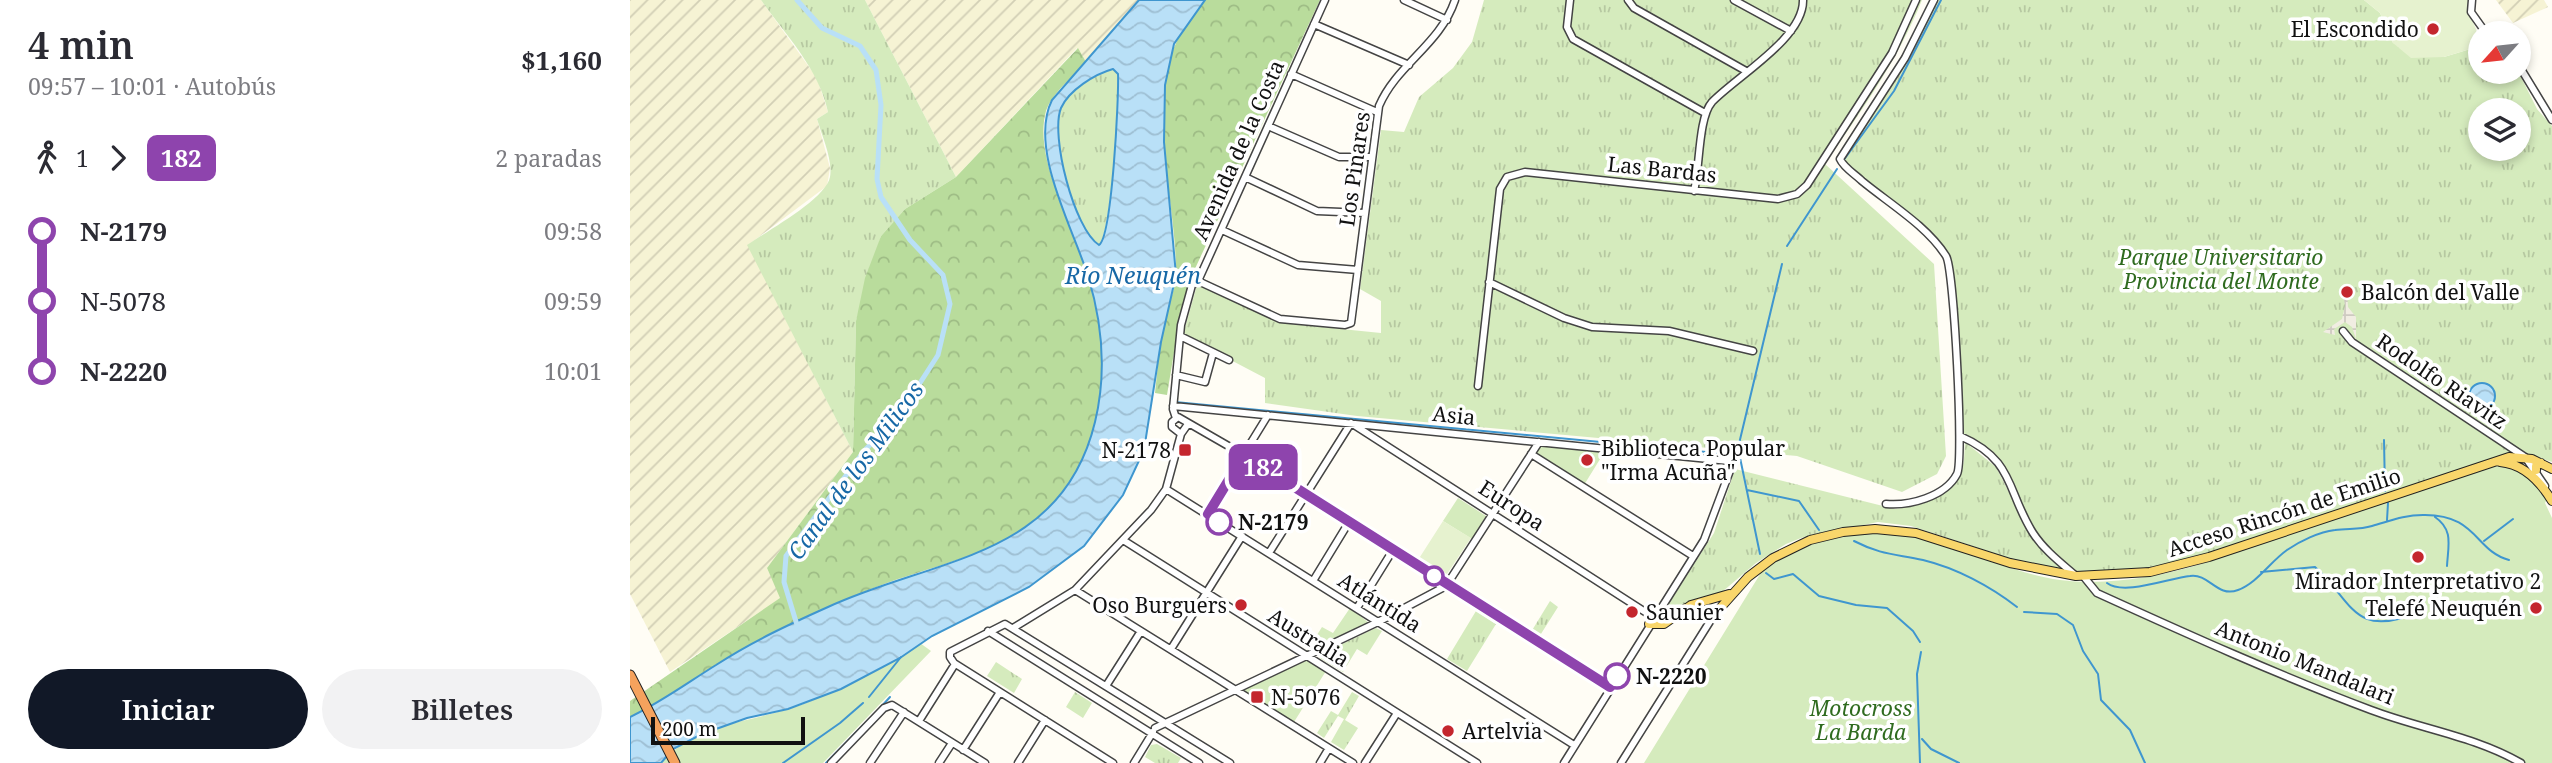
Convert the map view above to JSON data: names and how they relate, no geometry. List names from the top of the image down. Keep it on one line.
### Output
{"streets":{"main road":["Rodolfo Riavitz","Acceso Rincón de Emilio"],"street":["Avenida de la Costa","Los Pinares","Las Bardas","Asia","Europa","Atlántida","Australia","Antonio Mandalari"]},"crossings":[["Avenida de la Costa","Los Pinares"],["Avenida de la Costa","Asia"],["Rodolfo Riavitz","Acceso Rincón de Emilio"],["Asia","Europa"],["Europa","Acceso Rincón de Emilio"],["Acceso Rincón de Emilio","Antonio Mandalari"]],"water":["Río Neuquén","Canal de los Milicos"],"parks":["Parque Universitario Provincia del Monte","Motocross La Barda"],"places":{"other":["El Escondido","Balcón del Valle","Biblioteca Popular \"Irma Acuña\"","N-2179","Mirador Interpretativo 2","Oso Burguers","Telefé Neuquén","Saunier","N-2220","Artelvia"],"transit":["N-2178","N-5076"]},"lines":["bus line 182"],"scale_bar":"200 m","north":"bottom left","page":{"heading":["4 min","09:57 – 10:01 · Autobús","$1,160"],"on_map":"182","legs":["1","182","2 paradas"],"list":[{"name":"N-2179","value":"09:58"},{"name":"N-5078","value":"09:59"},{"name":"N-2220","value":"10:01"}],"buttons":["Iniciar","Billetes"],"scale":"200 m"}}
